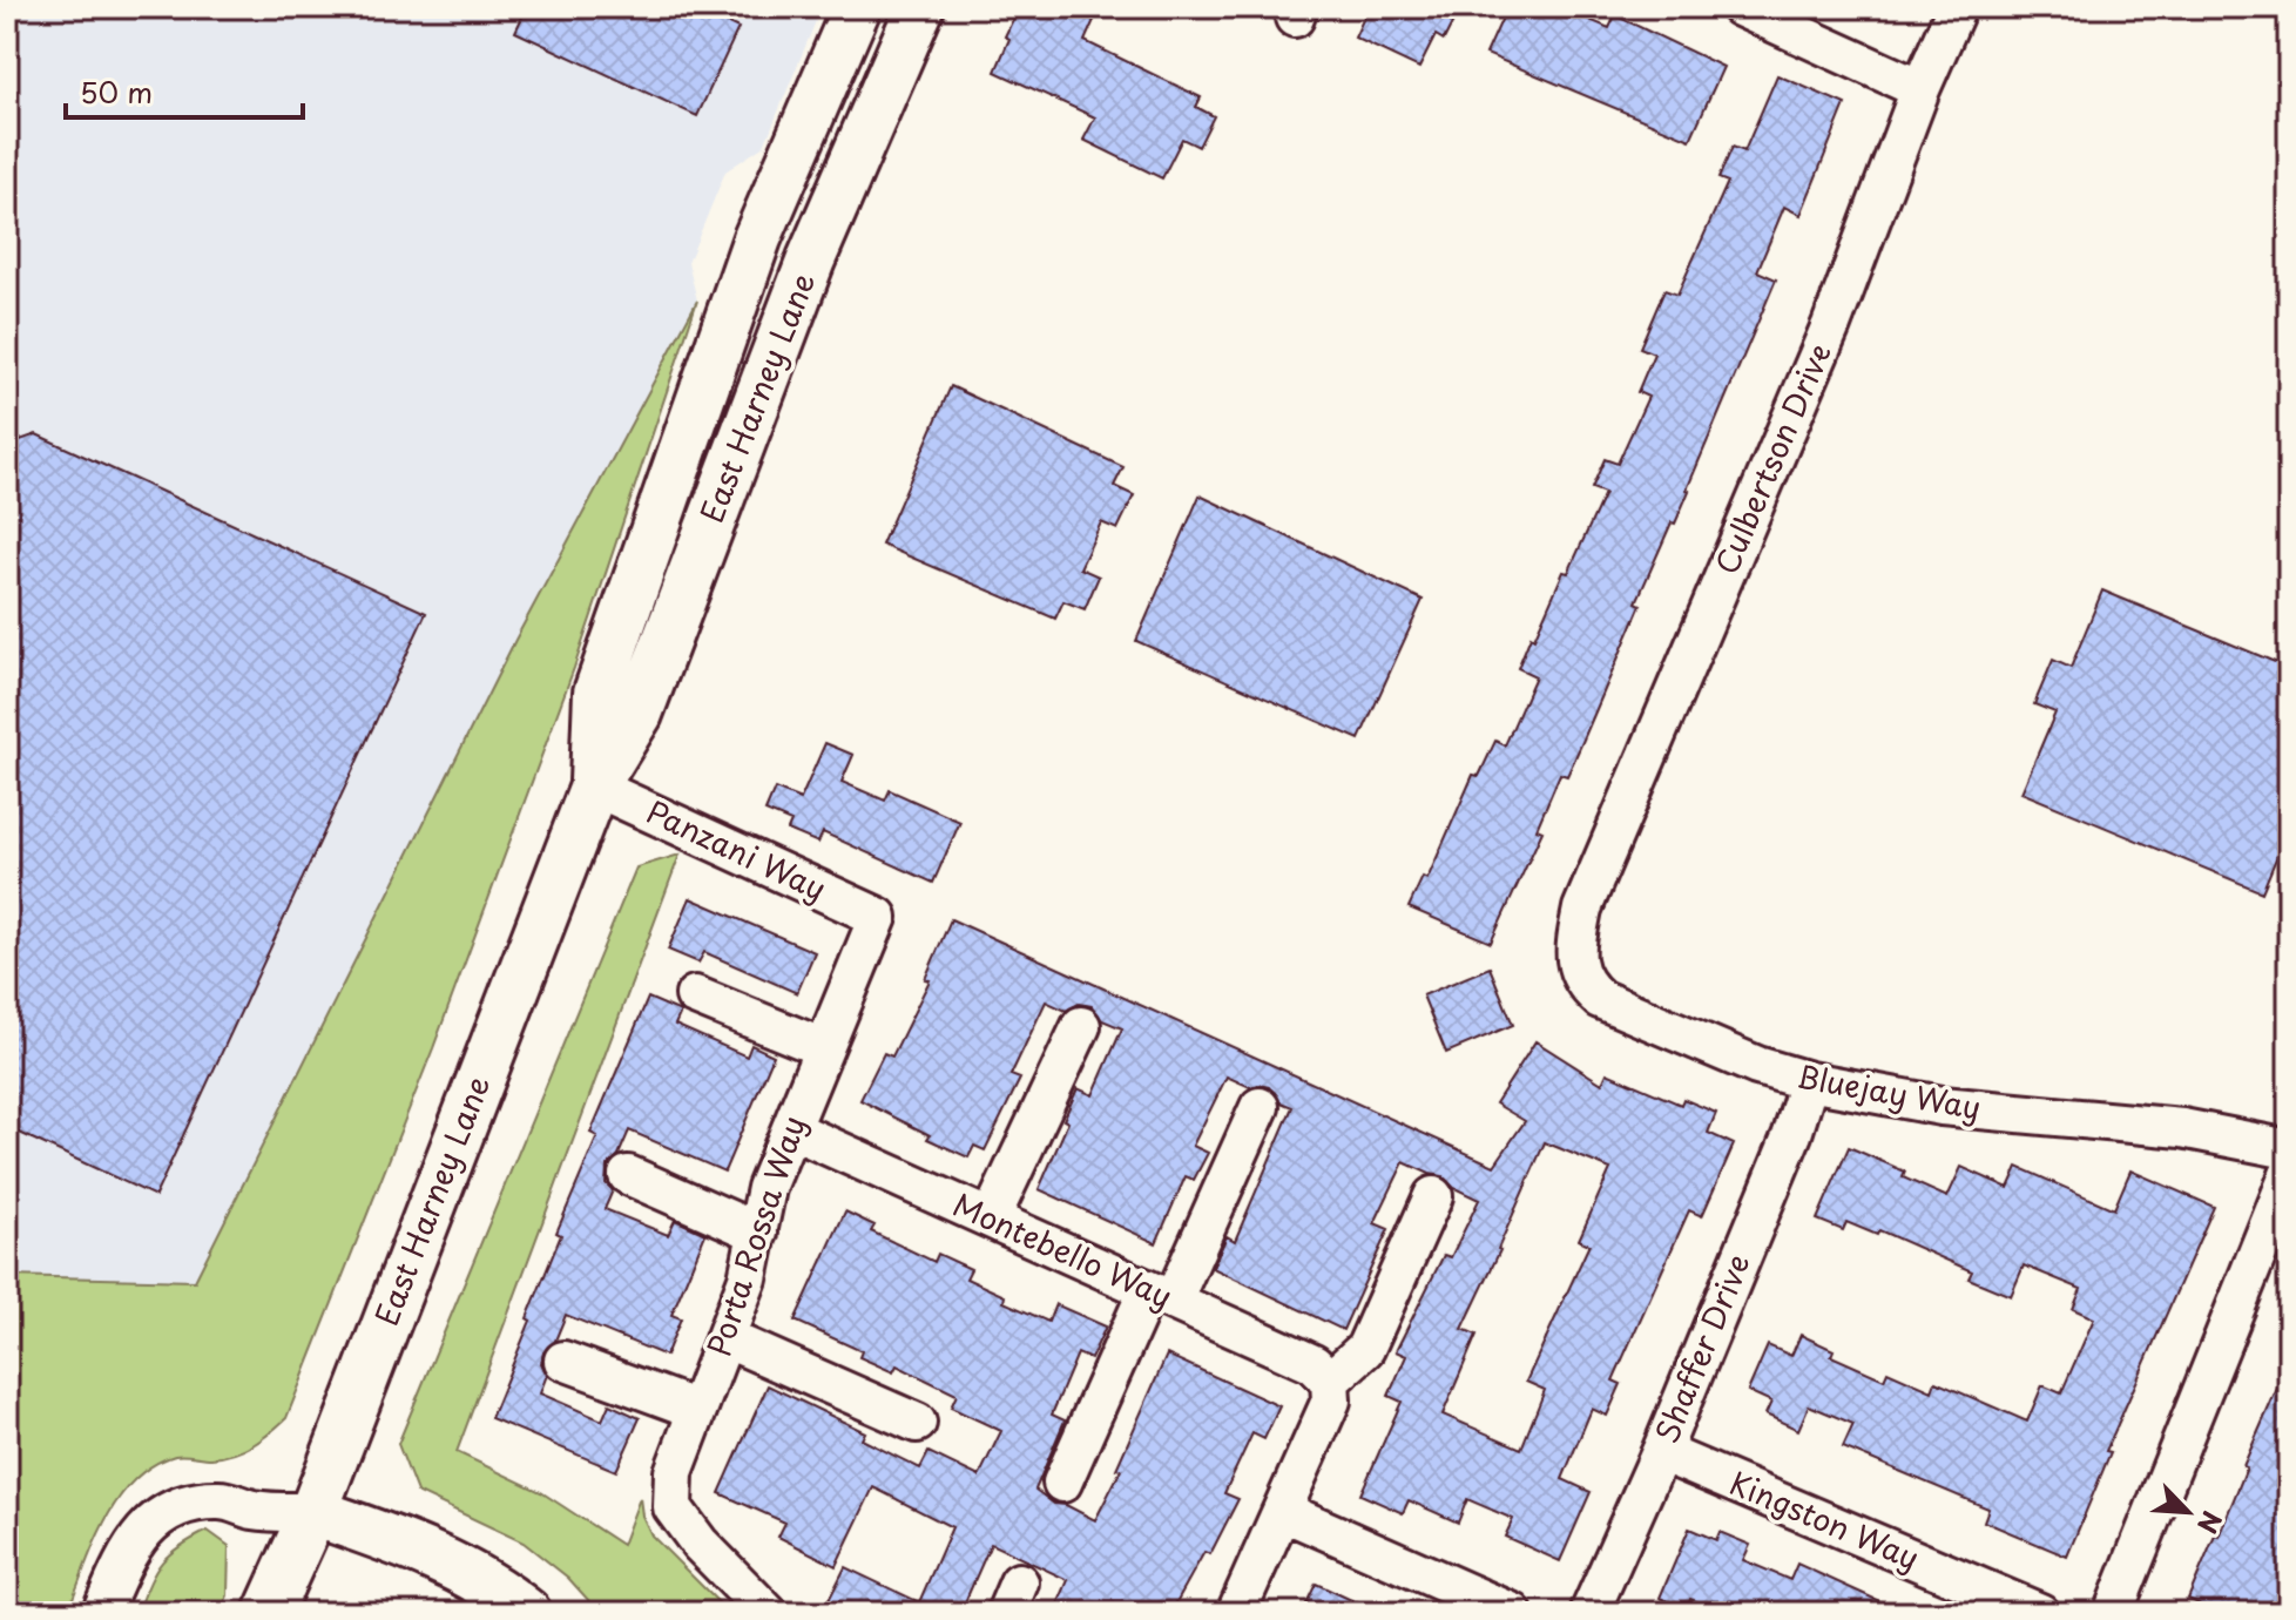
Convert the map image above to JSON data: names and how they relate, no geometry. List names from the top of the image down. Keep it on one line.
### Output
{"streets":{"main road":["East Harney Lane"],"street":["Culbertson Drive","Panzani Way","Bluejay Way","Porta Rossa Way","Montebello Way","Shaffer Drive","Kingston Way"]},"crossings":[["East Harney Lane","Panzani Way"],["Culbertson Drive","Bluejay Way"],["Panzani Way","Porta Rossa Way"],["Bluejay Way","Shaffer Drive"],["Porta Rossa Way","Montebello Way"],["Shaffer Drive","Kingston Way"]],"scale_bar":"50 m","north":"bottom right"}
